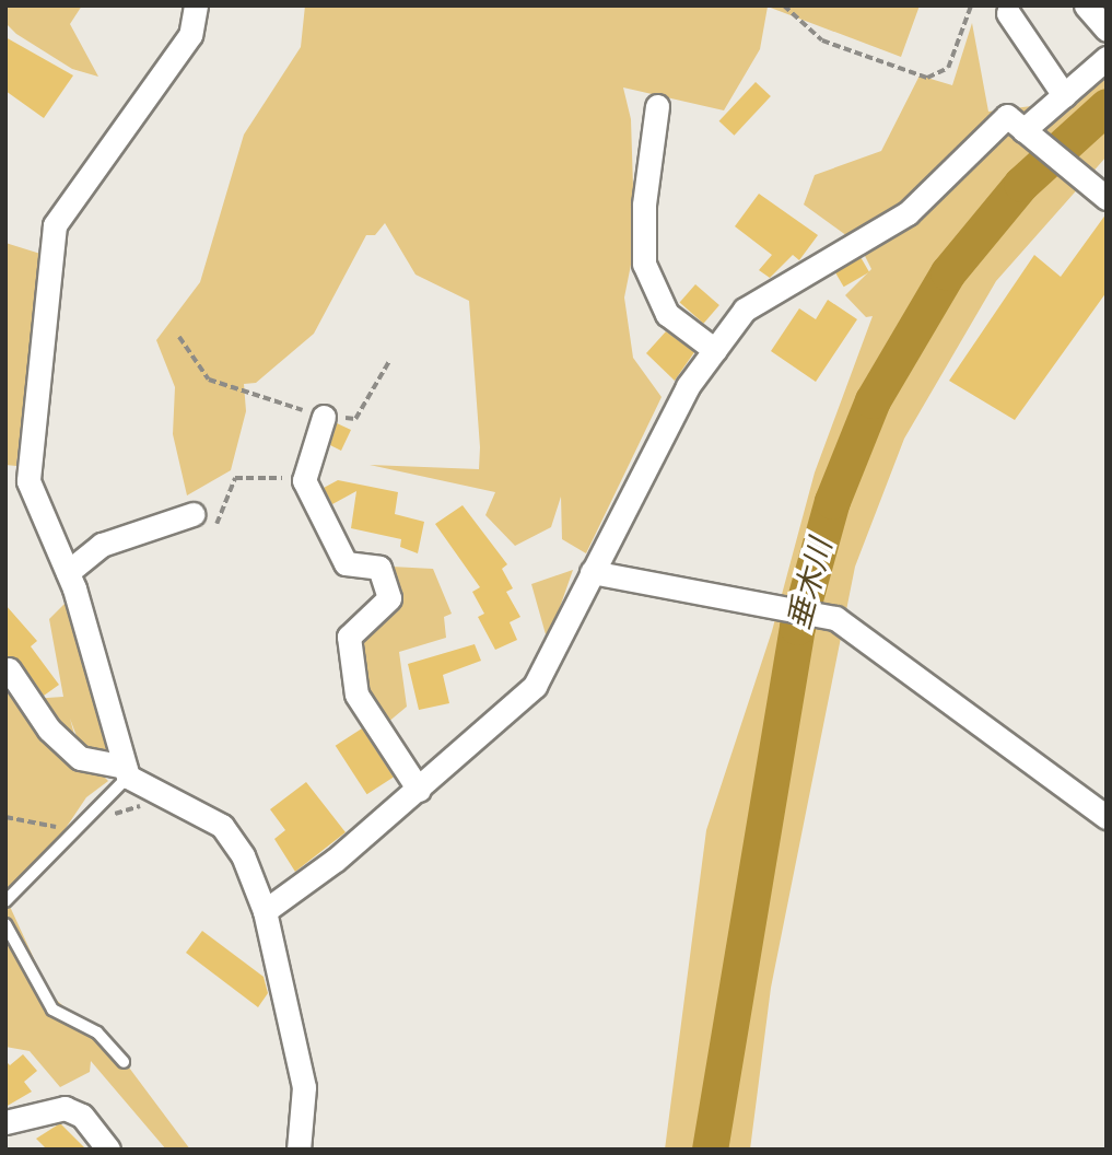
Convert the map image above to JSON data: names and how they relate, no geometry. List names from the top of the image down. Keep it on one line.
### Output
{"water":["垂木川"]}
